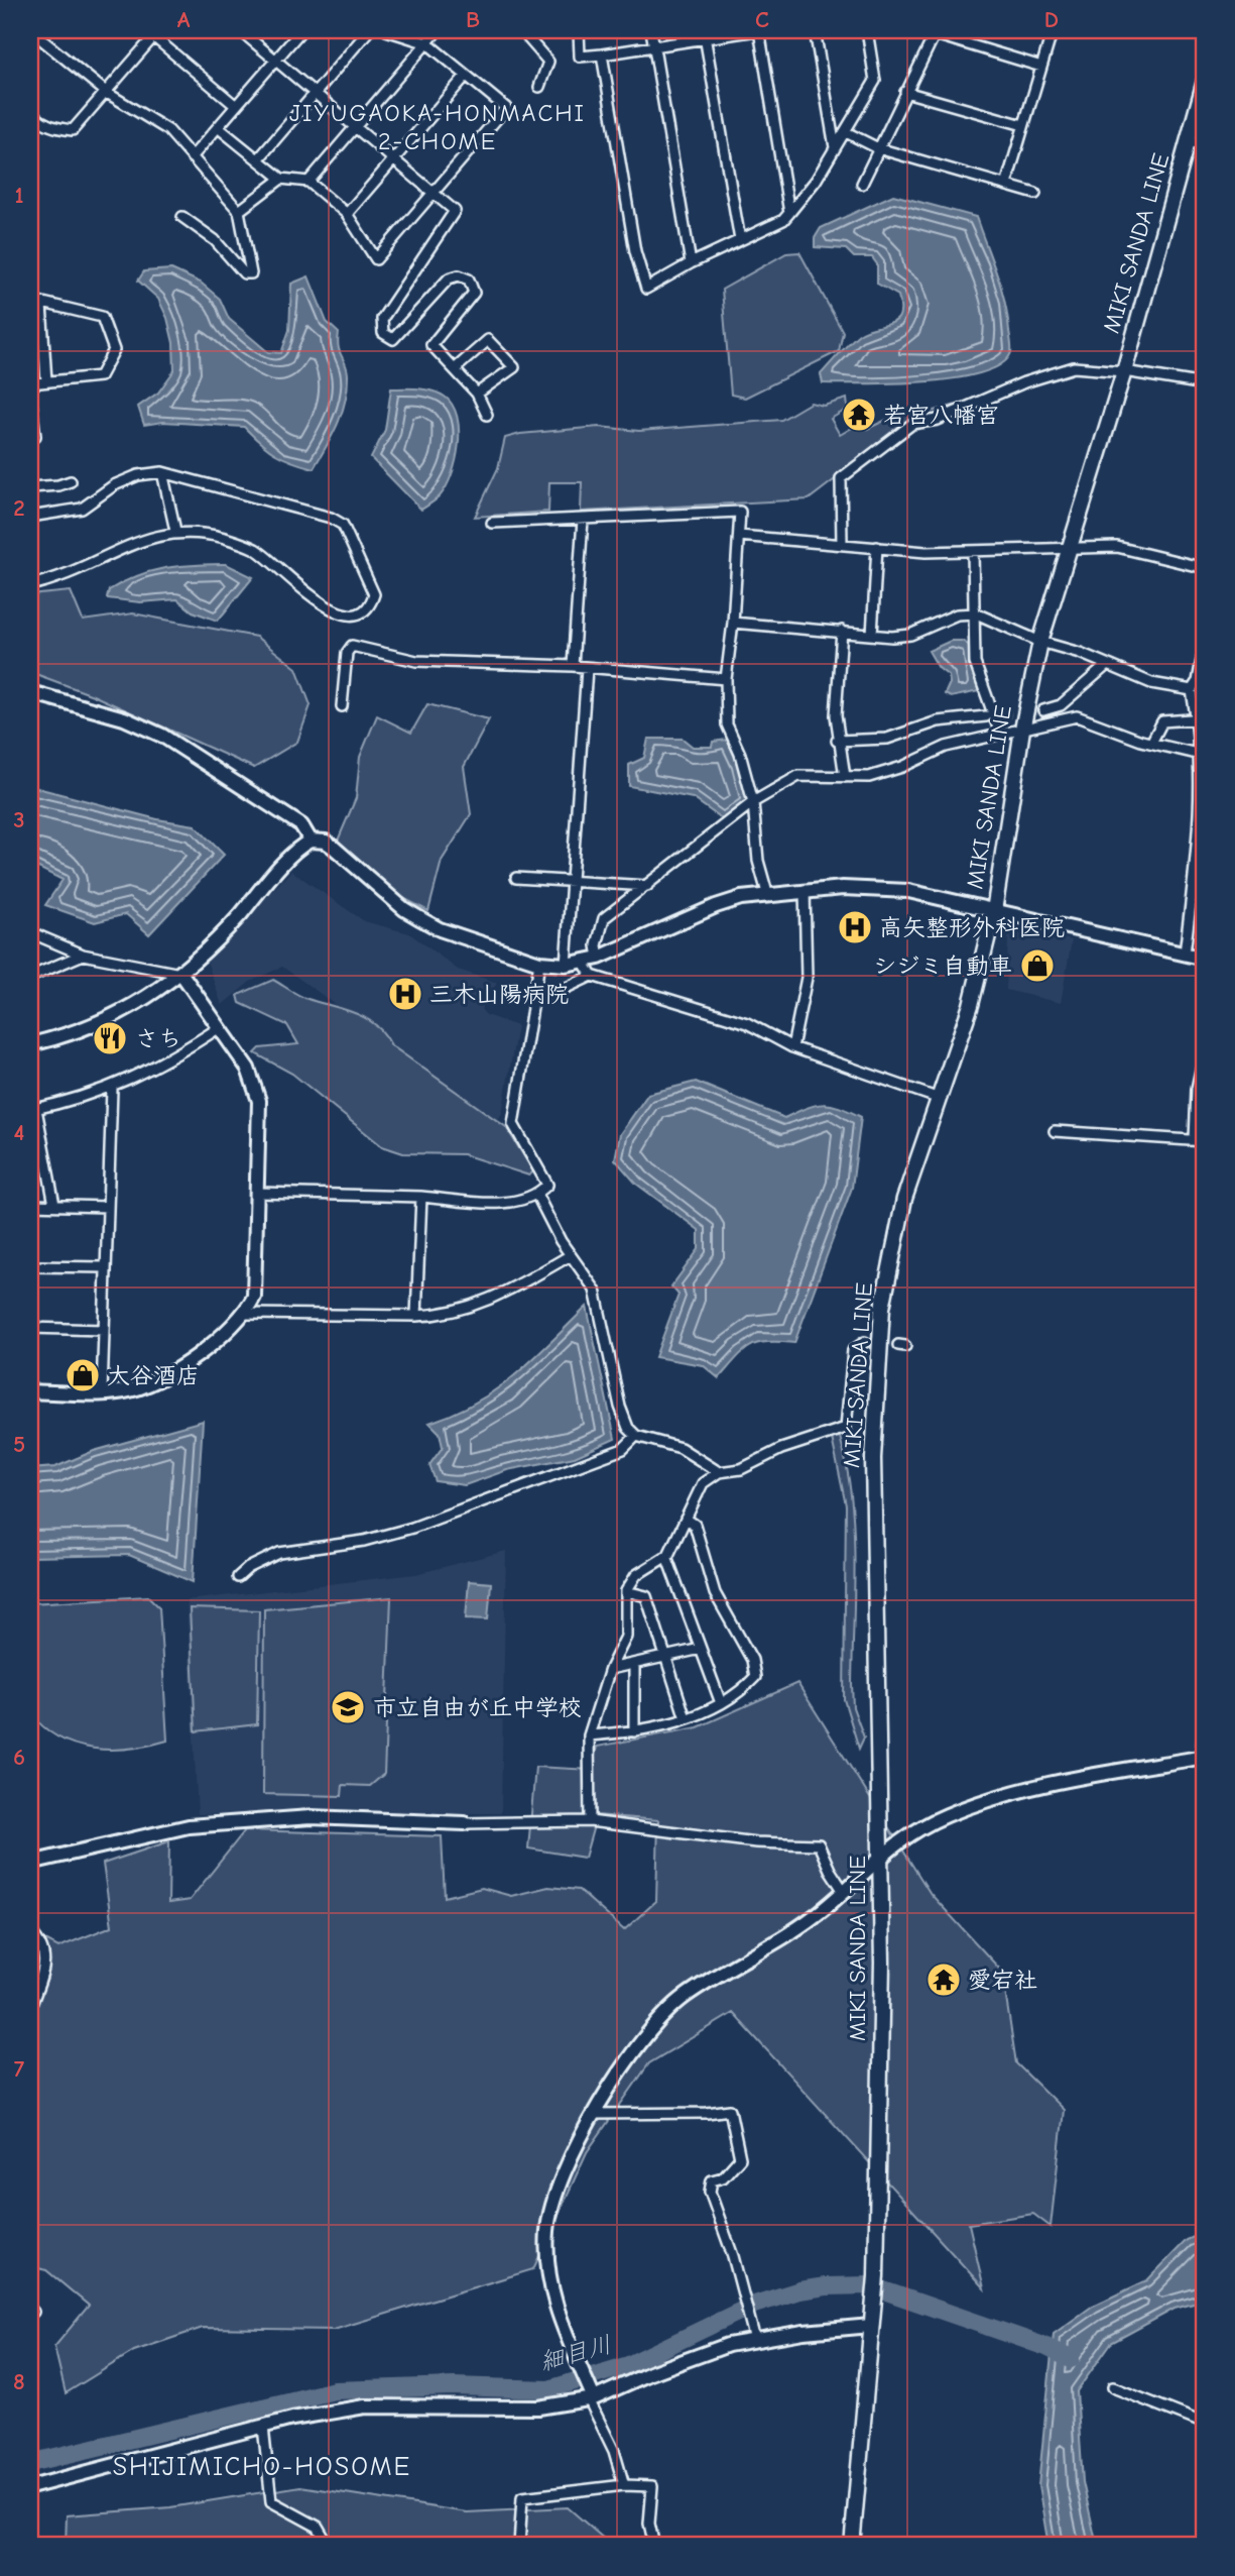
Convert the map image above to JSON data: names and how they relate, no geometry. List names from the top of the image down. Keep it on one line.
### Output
{"streets":{"main road":["MIKI SANDA LINE"]},"districts":["JIYUGAOKA-HONMACHI 2-CHOME","SHIJIMICHO-HOSOME"],"water":["細目川"],"places":{"temple":["若宮八幡宮","愛宕社"],"hospital":["高矢整形外科医院","三木山陽病院"],"shop":["シジミ自動車","大谷酒店"],"restaurant":["さち"],"school or university":["市立自由が丘中学校"]},"grid":{"columns":["A","B","C","D"],"rows":["1","2","3","4","5","6","7","8"]}}
